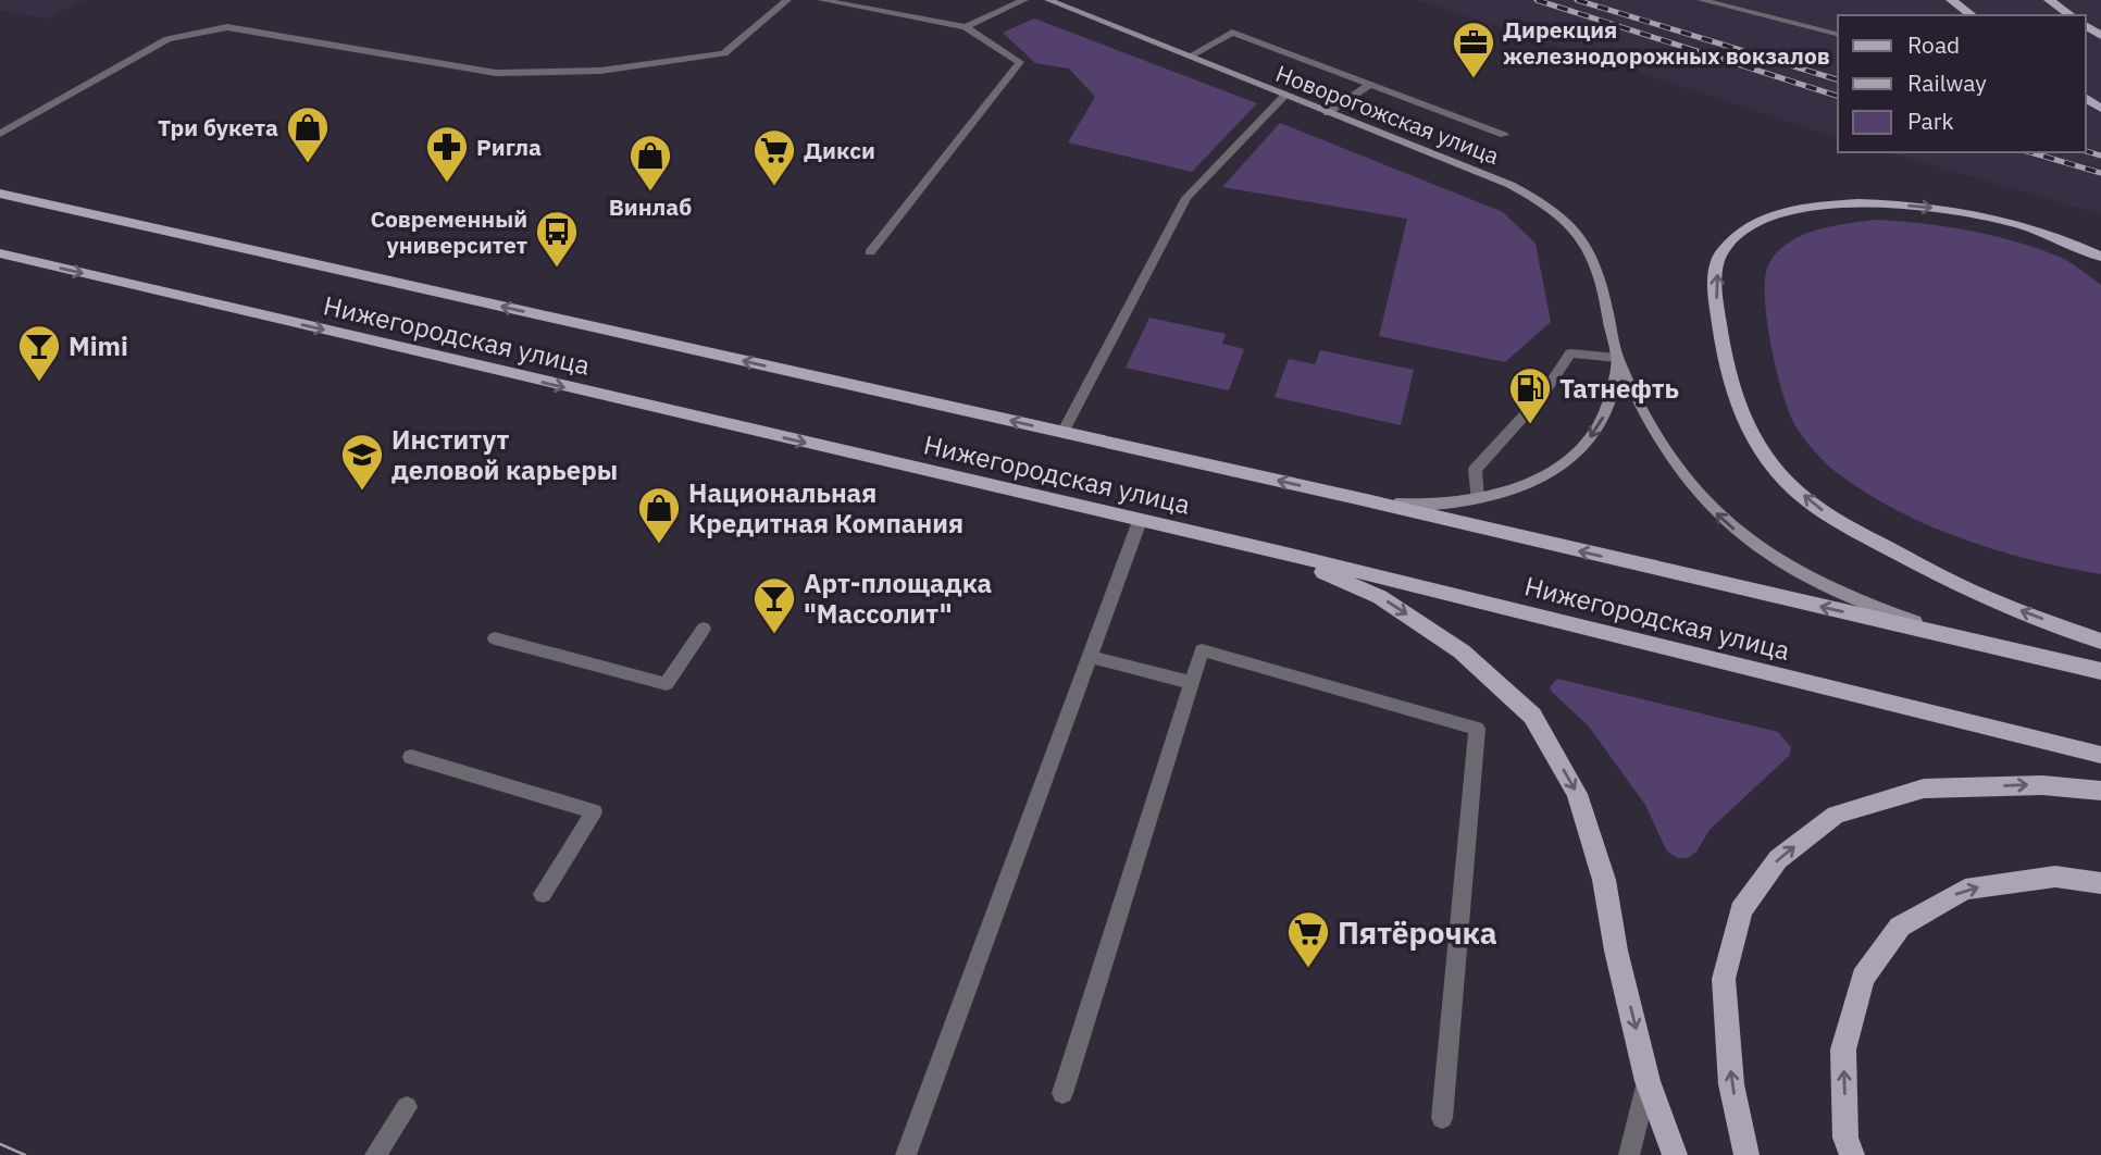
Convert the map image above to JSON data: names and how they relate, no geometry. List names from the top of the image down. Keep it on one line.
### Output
{"streets":{"main road":["Нижегородская улица"],"street":["Новорогожская улица"]},"places":{"office":["Дирекция железнодорожных вокзалов"],"shop":["Три букета","Винлаб","Национальная Кредитная Компания"],"pharmacy":["Ригла"],"supermarket":["Дикси","Пятёрочка"],"bus stop":["Современный университет"],"bar":["Mimi","Арт-площадка \"Массолит\""],"fuel station":["Татнефть"],"school or university":["Институт деловой карьеры"]},"legend":["Road","Railway","Park"]}
